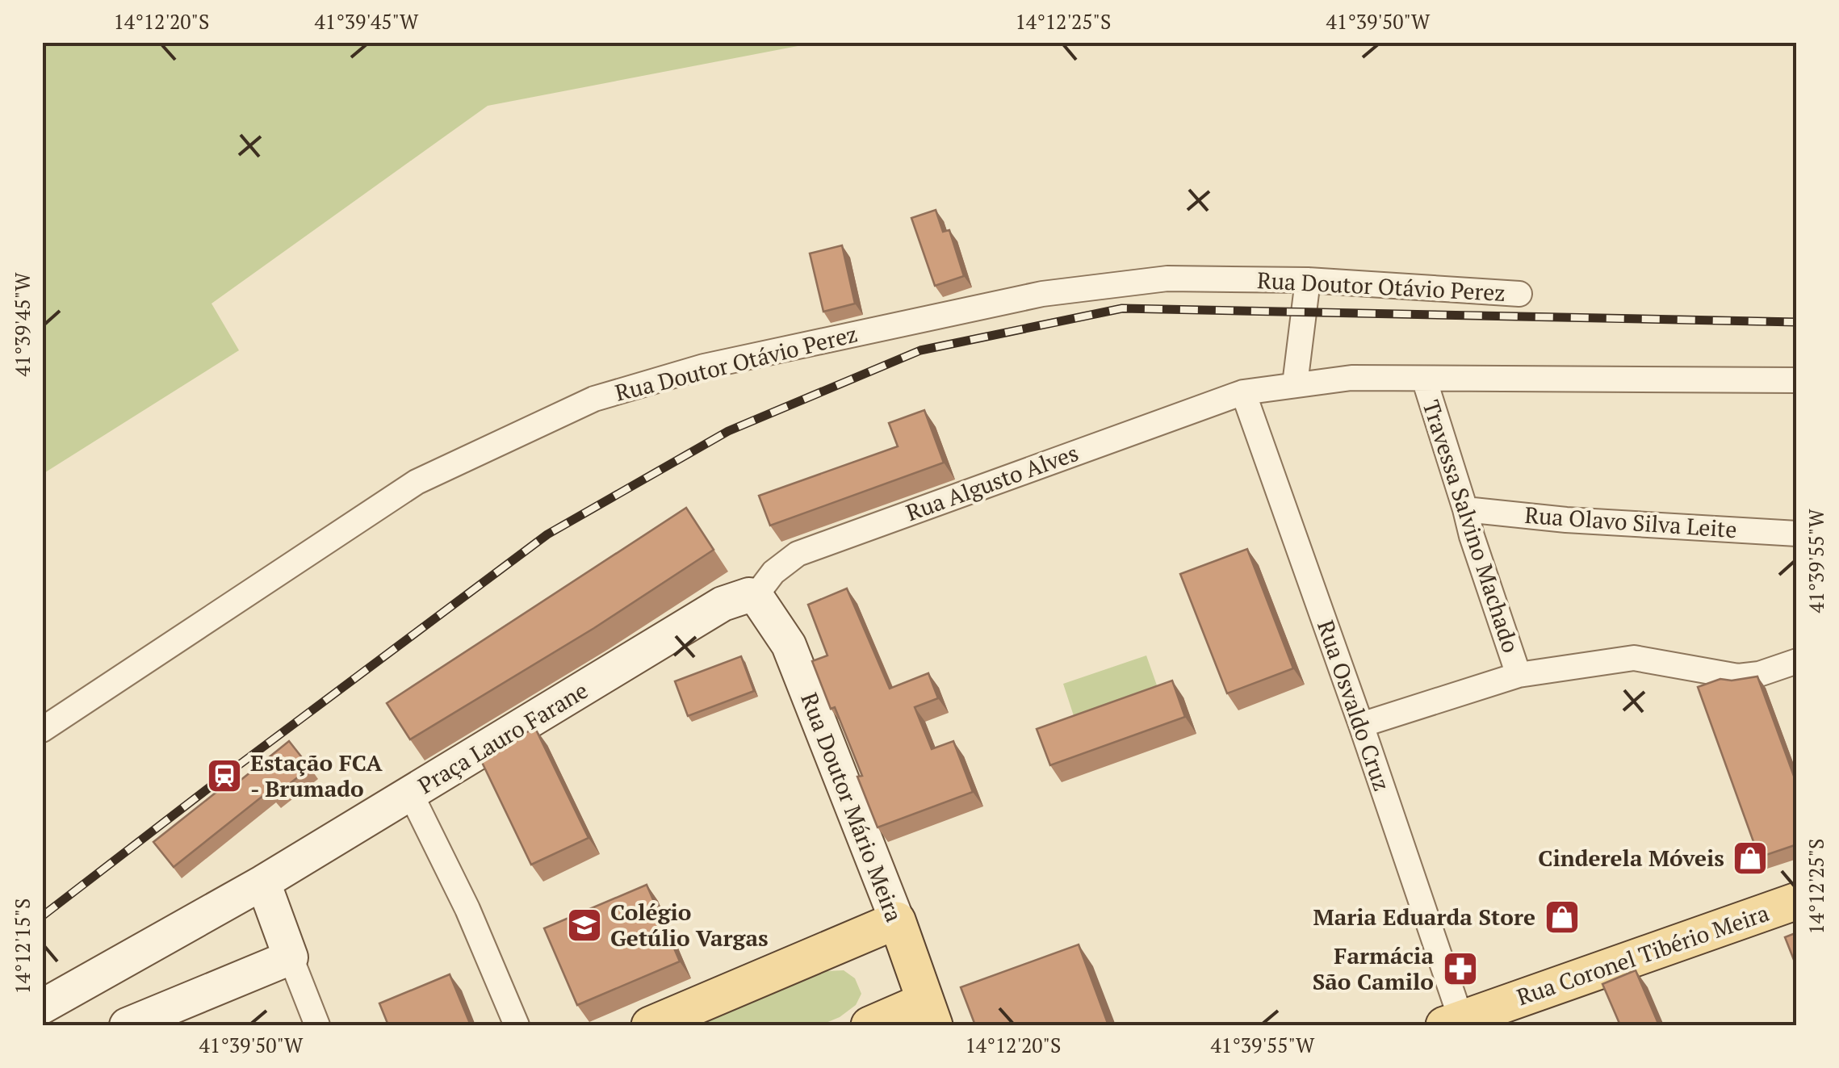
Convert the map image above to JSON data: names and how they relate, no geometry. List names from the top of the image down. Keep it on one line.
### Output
{"streets":{"main road":["Praça Lauro Farane","Rua Doutor Mário Meira","Rua Coronel Tibério Meira"],"street":["Rua Doutor Otávio Perez","Rua Algusto Alves","Rua Olavo Silva Leite","Travessa Salvino Machado","Rua Osvaldo Cruz"]},"crossings":[["Rua Algusto Alves","Rua Osvaldo Cruz"],["Rua Algusto Alves","Praça Lauro Farane"],["Rua Algusto Alves","Rua Doutor Mário Meira"],["Rua Olavo Silva Leite","Travessa Salvino Machado"],["Rua Osvaldo Cruz","Rua Coronel Tibério Meira"],["Praça Lauro Farane","Rua Doutor Mário Meira"]],"places":{"station":["Estação FCA - Brumado"],"shop":["Cinderela Móveis","Maria Eduarda Store"],"school or university":["Colégio Getúlio Vargas"],"pharmacy":["Farmácia São Camilo"]},"coordinates":["14°12'20\"S","41°39'45\"W","14°12'25\"S","41°39'50\"W","41°39'55\"W","14°12'15\"S"]}
